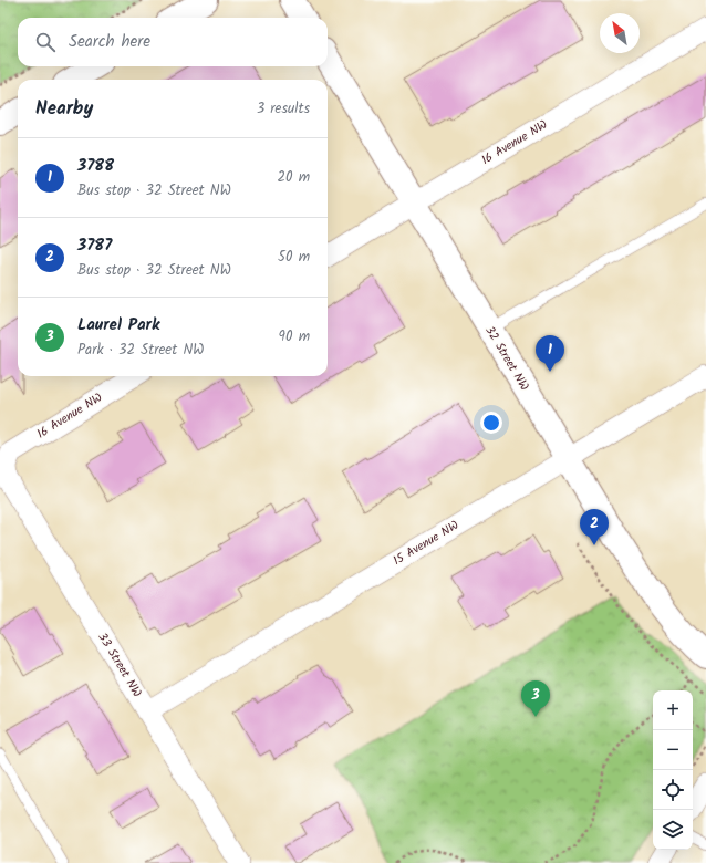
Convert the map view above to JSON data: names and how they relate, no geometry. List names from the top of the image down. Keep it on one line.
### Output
{"streets":{"street":["16 Avenue NW","32 Street NW","15 Avenue NW","33 Street NW"]},"crossings":[["16 Avenue NW","32 Street NW"],["16 Avenue NW","33 Street NW"],["32 Street NW","15 Avenue NW"],["15 Avenue NW","33 Street NW"]],"north":"top left","page":{"search":"Search here","heading":["Nearby","3 results"],"list":[{"mark":"1","name":"3788","note":"Bus stop · 32 Street NW","value":"20 m"},{"mark":"2","name":"3787","note":"Bus stop · 32 Street NW","value":"50 m"},{"mark":"3","name":"Laurel Park","note":"Park · 32 Street NW","value":"90 m"}],"pins":["1","2","3"],"map_buttons":["+","−"]}}
